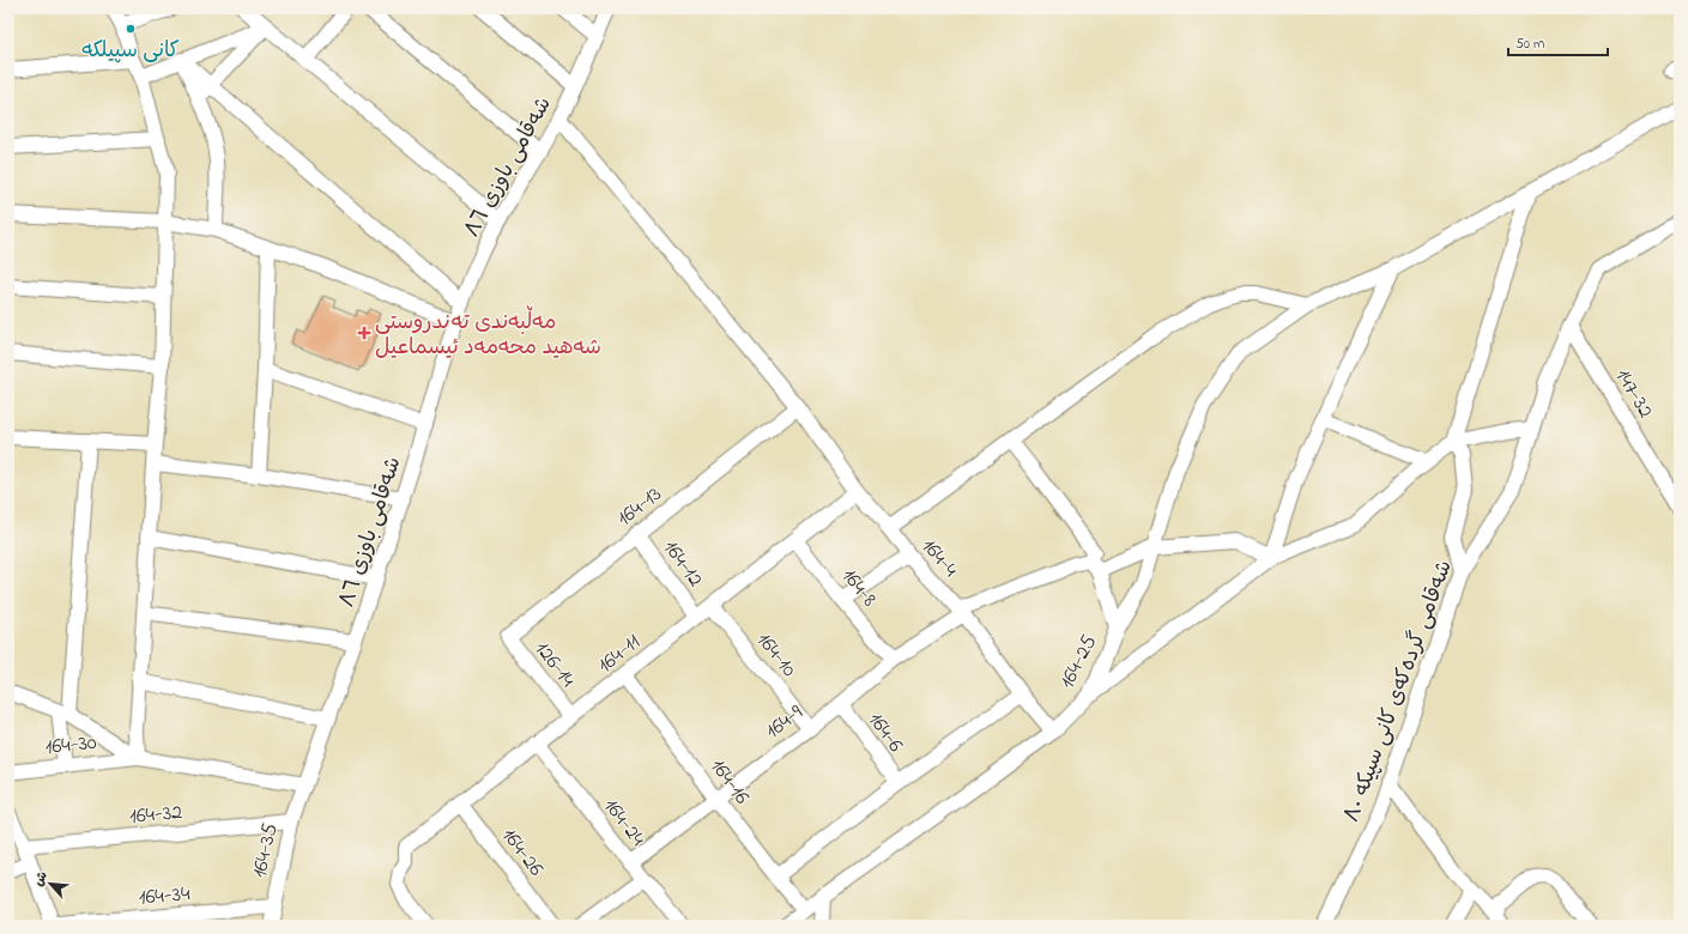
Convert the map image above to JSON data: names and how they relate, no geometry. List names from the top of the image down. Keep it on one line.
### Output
{"streets":{"street":["شەقامی باوزی ٨٦","147-32","164-13","164-4","164-12","164-8","164-11","164-10","164-25","126-14","شەقامی گردەکەی کانی سپیکە ٨٠","164-9","164-6","164-30","164-16","164-32","164-24","164-35","164-26","164-34"]},"crossings":[["شەقامی باوزی ٨٦","164-4"],["شەقامی باوزی ٨٦","164-35"],["147-32","شەقامی گردەکەی کانی سپیکە ٨٠"],["164-13","164-4"],["164-13","164-12"],["164-13","126-14"],["164-4","164-11"],["164-4","164-25"],["164-4","164-9"],["164-12","164-11"],["164-8","164-11"],["164-8","164-9"],["164-11","164-10"],["164-11","126-14"],["164-11","164-16"],["164-11","164-24"],["164-11","164-26"],["164-10","164-9"],["164-25","164-9"],["164-25","164-16"],["164-9","164-6"],["164-9","164-16"],["164-9","164-24"],["164-32","164-35"],["164-35","164-34"]],"places":{"other":["کانی سپیلکە"],"health":["مەڵبەندی تەندروستی شەهید محەمەد ئیسماعیل"]},"scale_bar":"50 m","north":"top left"}
